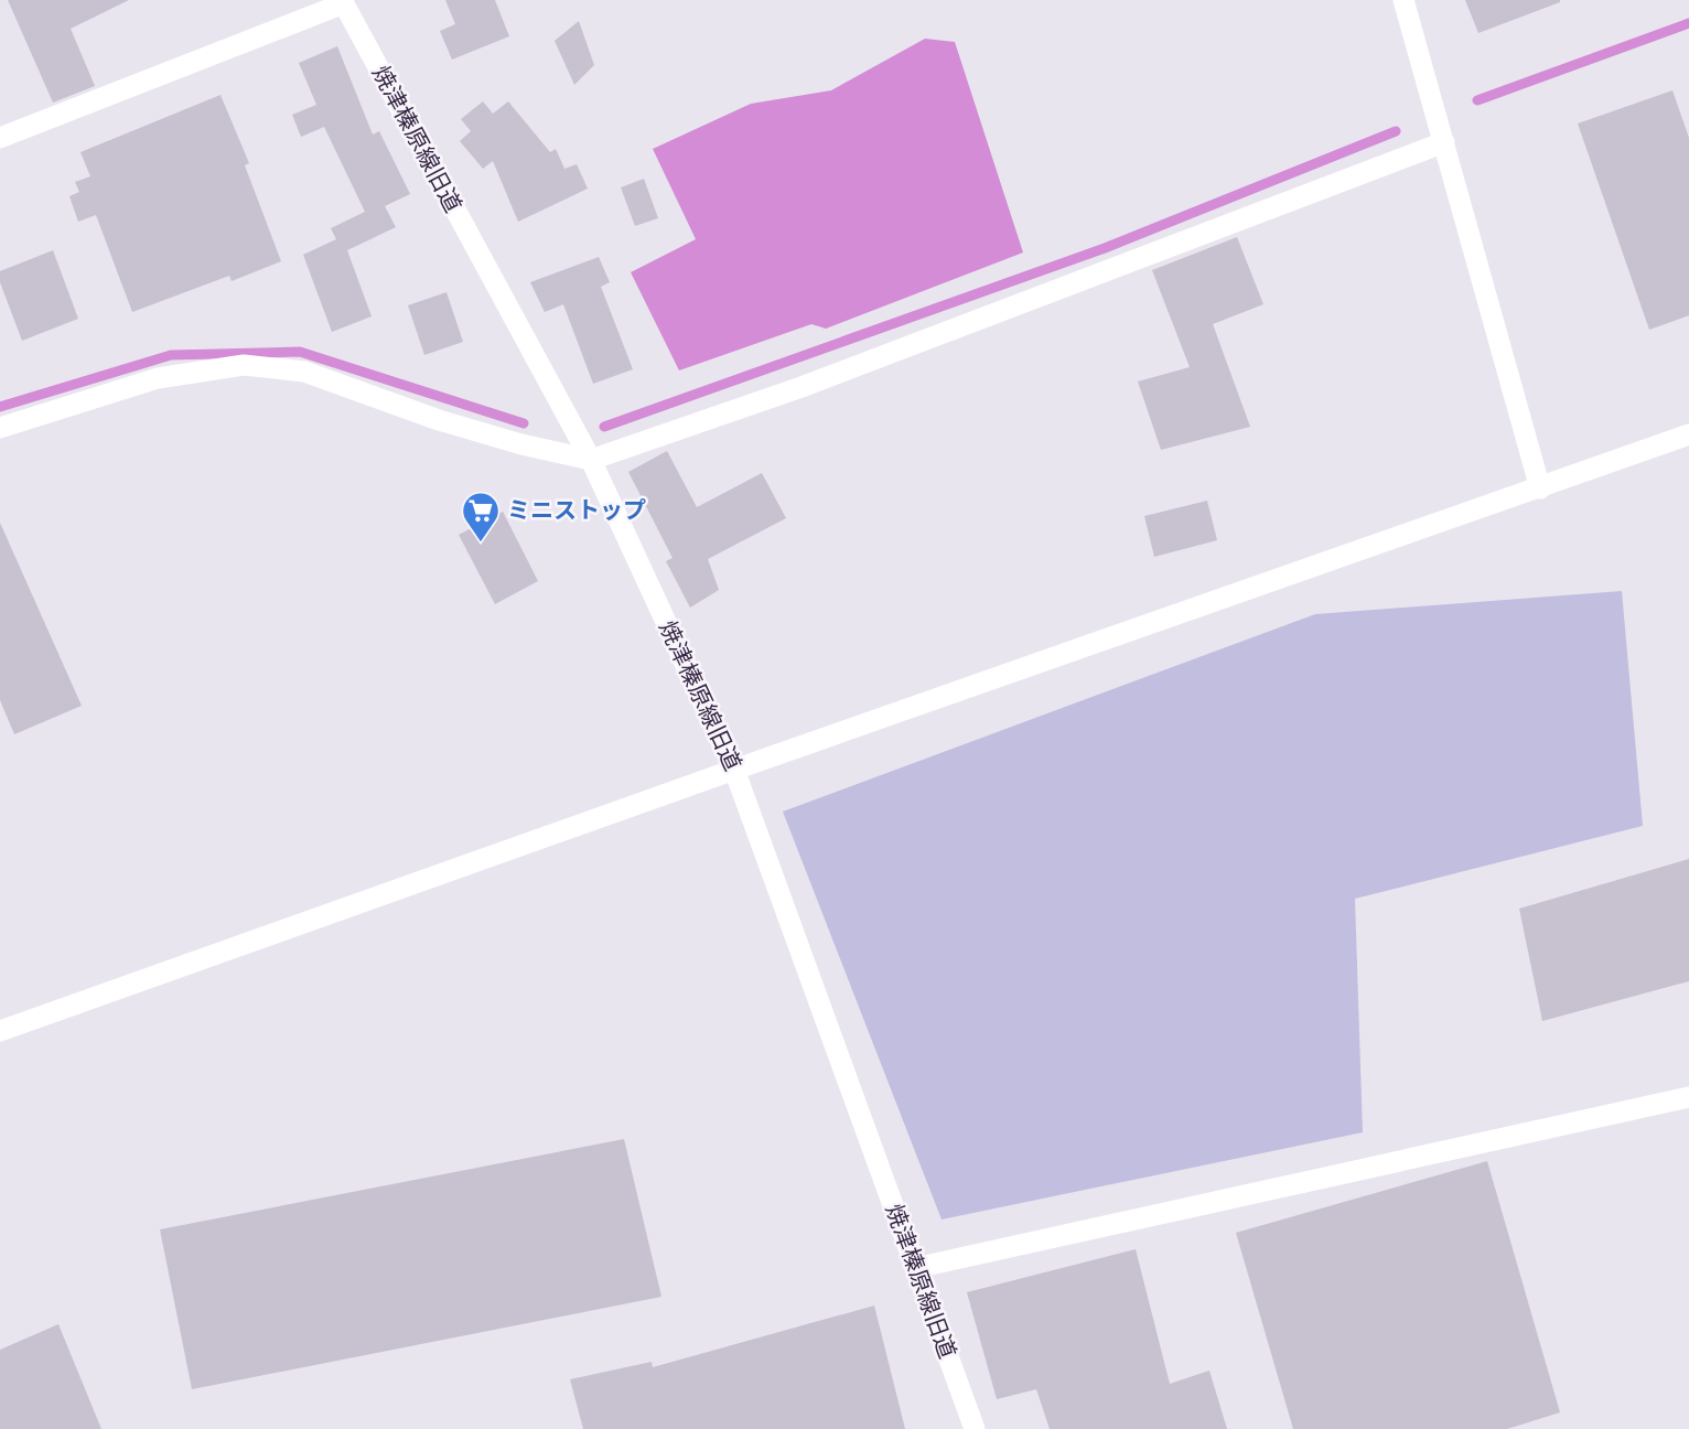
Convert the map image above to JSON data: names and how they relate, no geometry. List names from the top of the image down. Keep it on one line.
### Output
{"streets":{"street":["焼津榛原線旧道"]},"places":{"supermarket":["ミニストップ"]}}
